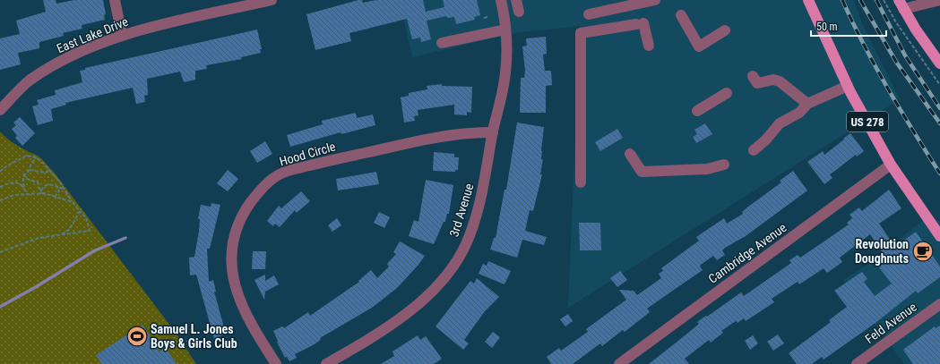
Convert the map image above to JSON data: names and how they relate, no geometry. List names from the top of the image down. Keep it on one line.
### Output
{"streets":{"main road":["US 278"],"street":["East Lake Drive","Hood Circle","3rd Avenue","Cambridge Avenue","Feld Avenue"]},"crossings":[["US 278","Cambridge Avenue"],["Hood Circle","3rd Avenue"]],"places":{"cafe":["Revolution Doughnuts"],"sports":["Samuel L. Jones Boys & Girls Club"]},"scale_bar":"50 m"}
